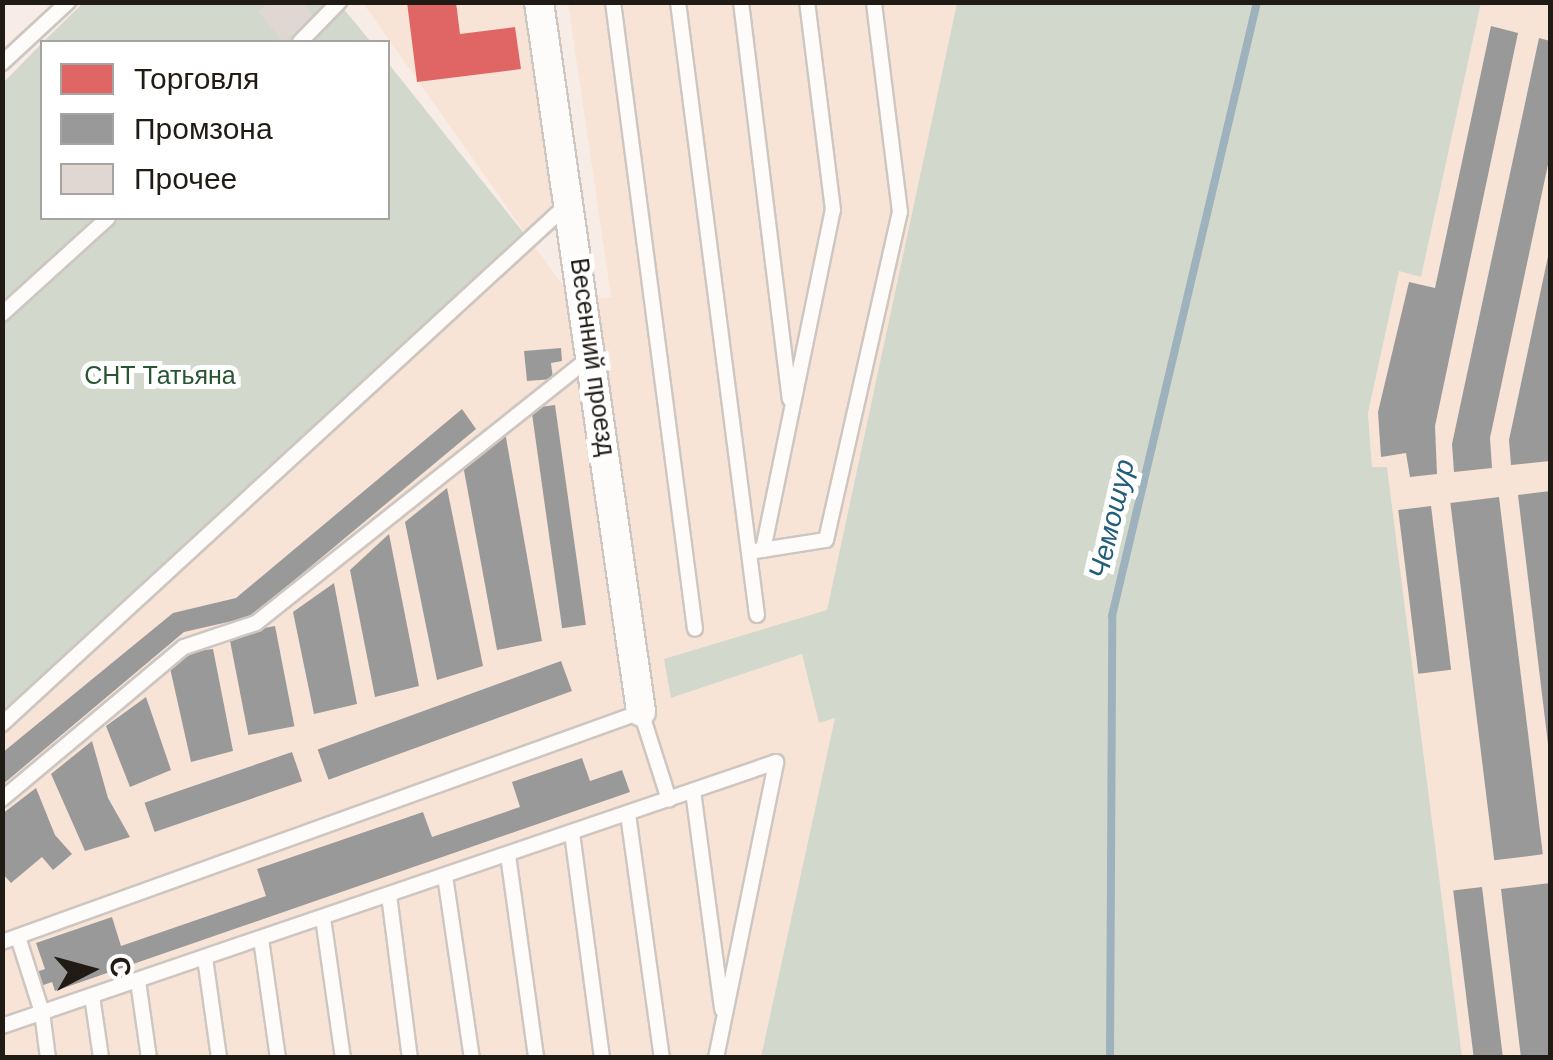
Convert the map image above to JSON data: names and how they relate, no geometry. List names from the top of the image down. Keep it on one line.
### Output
{"streets":{"street":["Весенний проезд"]},"water":["Чемошур"],"parks":["СНТ Татьяна"],"legend":["Торговля","Промзона","Прочее"],"north":"right"}
